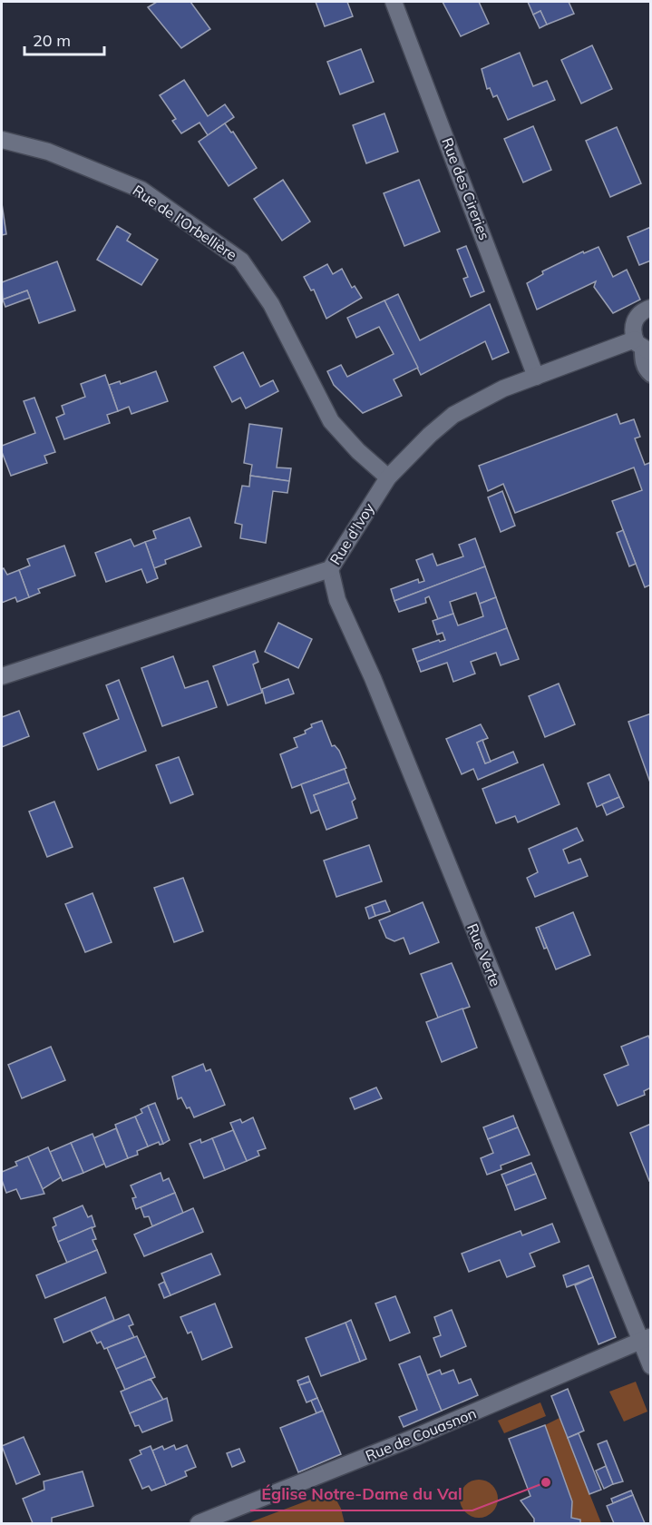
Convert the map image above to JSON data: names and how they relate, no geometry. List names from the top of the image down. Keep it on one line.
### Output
{"streets":{"street":["Rue des Cireries","Rue de l'Orbellière","Rue d'Ivoy","Rue Verte","Rue de Couasnon"]},"crossings":[["Rue des Cireries","Rue d'Ivoy"],["Rue de l'Orbellière","Rue d'Ivoy"],["Rue d'Ivoy","Rue Verte"],["Rue Verte","Rue de Couasnon"]],"places":["Église Notre-Dame du Val"],"scale_bar":"20 m"}
